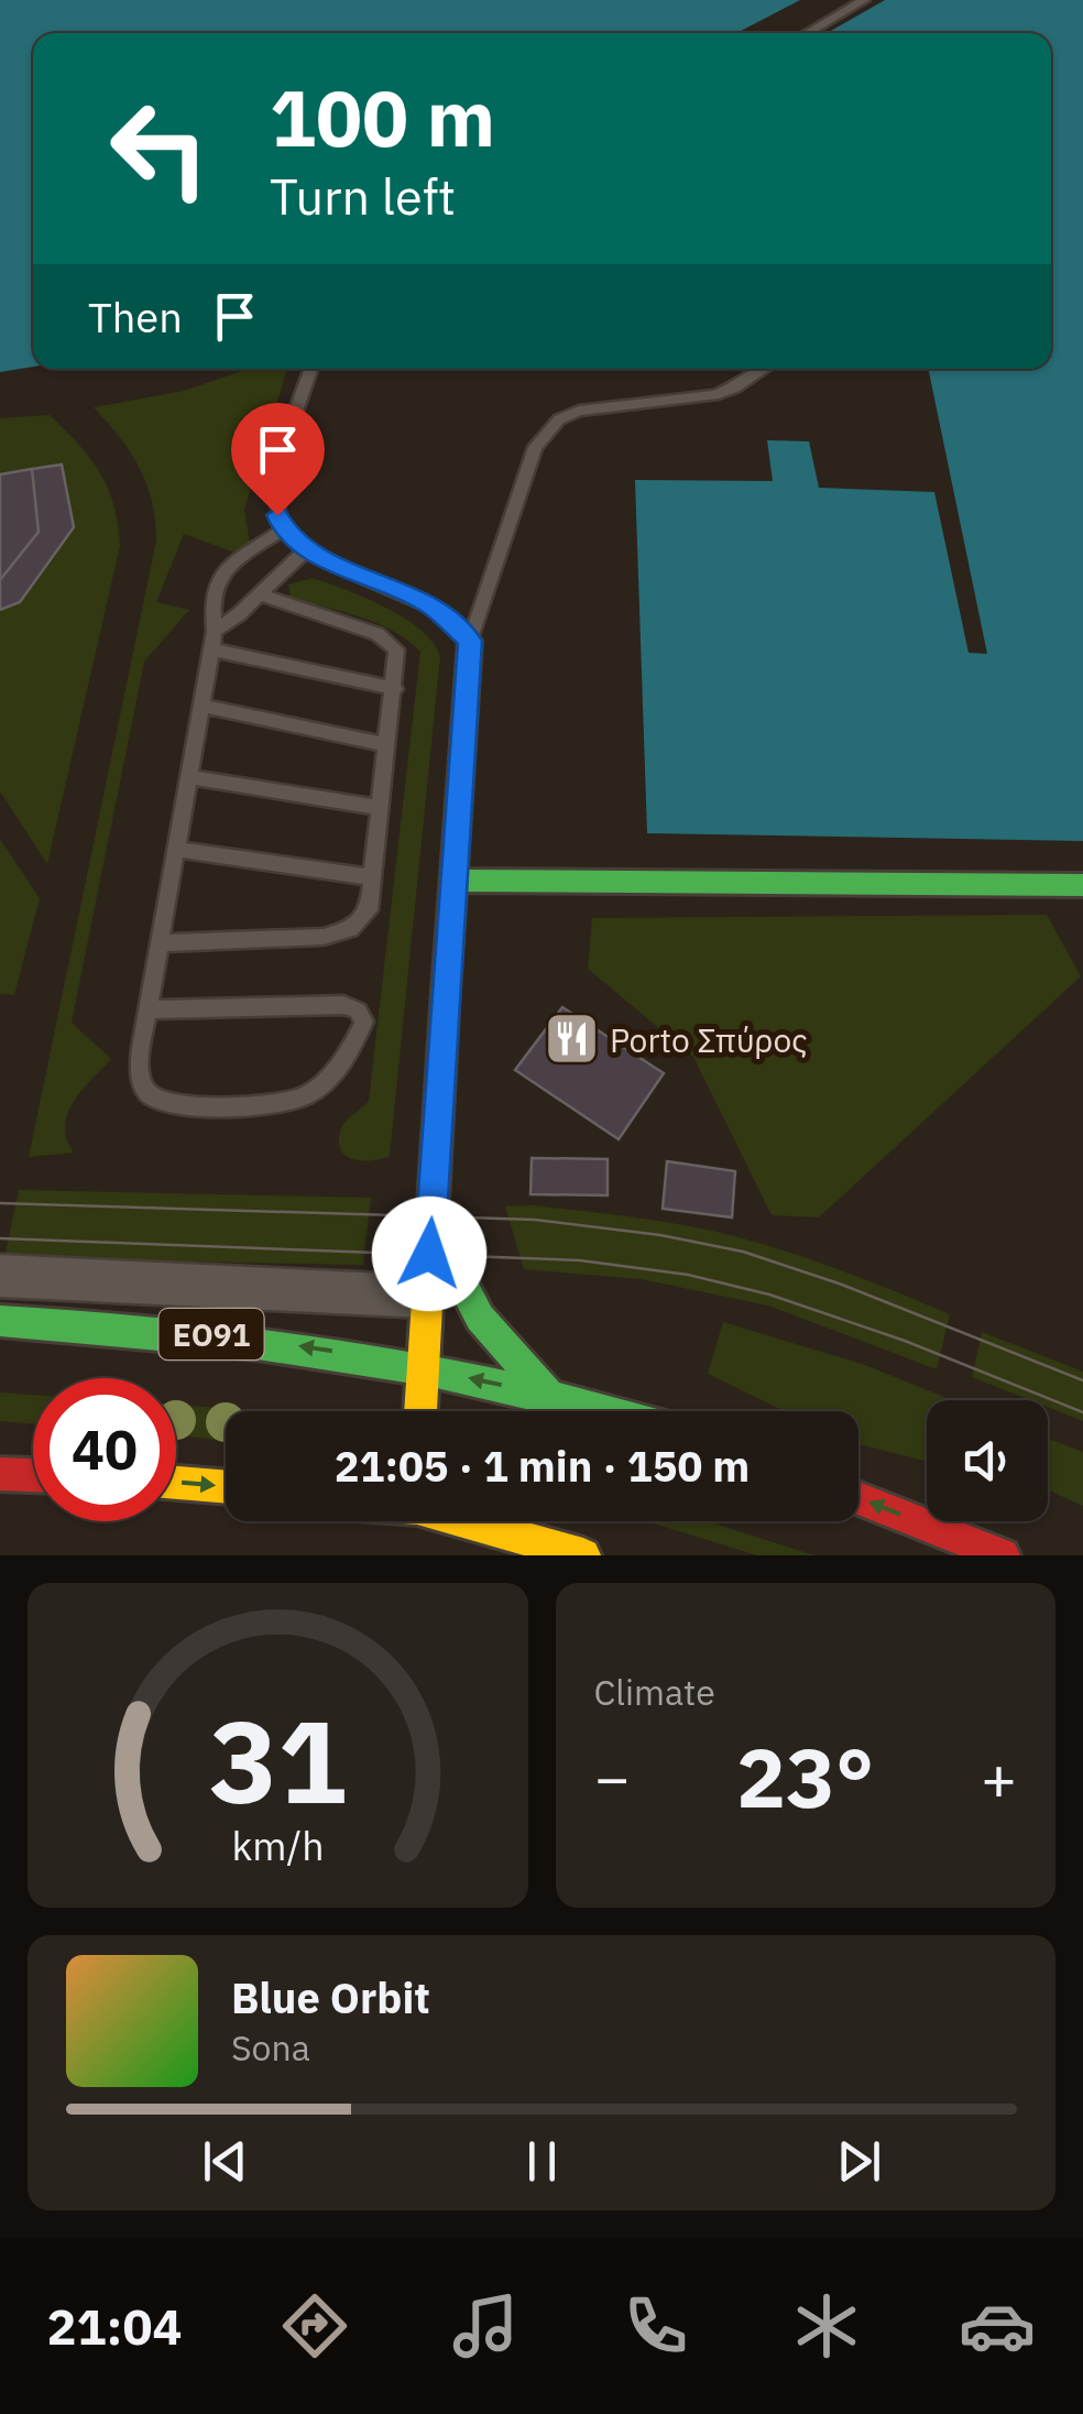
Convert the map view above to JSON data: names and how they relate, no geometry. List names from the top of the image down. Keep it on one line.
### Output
{"streets":{"main road":["ΕΟ91"]},"places":{"restaurant":["Porto Σπύρος"]},"page":{"turn":["100 m","Turn left"],"then":"Then","limit":"40","trip":"21:05 · 1 min · 150 m","tile":"Climate","heat":["−","23°","+"],"song":["Blue Orbit","Sona"],"tabs":"21:04","gauge":["31","km/h"]}}
